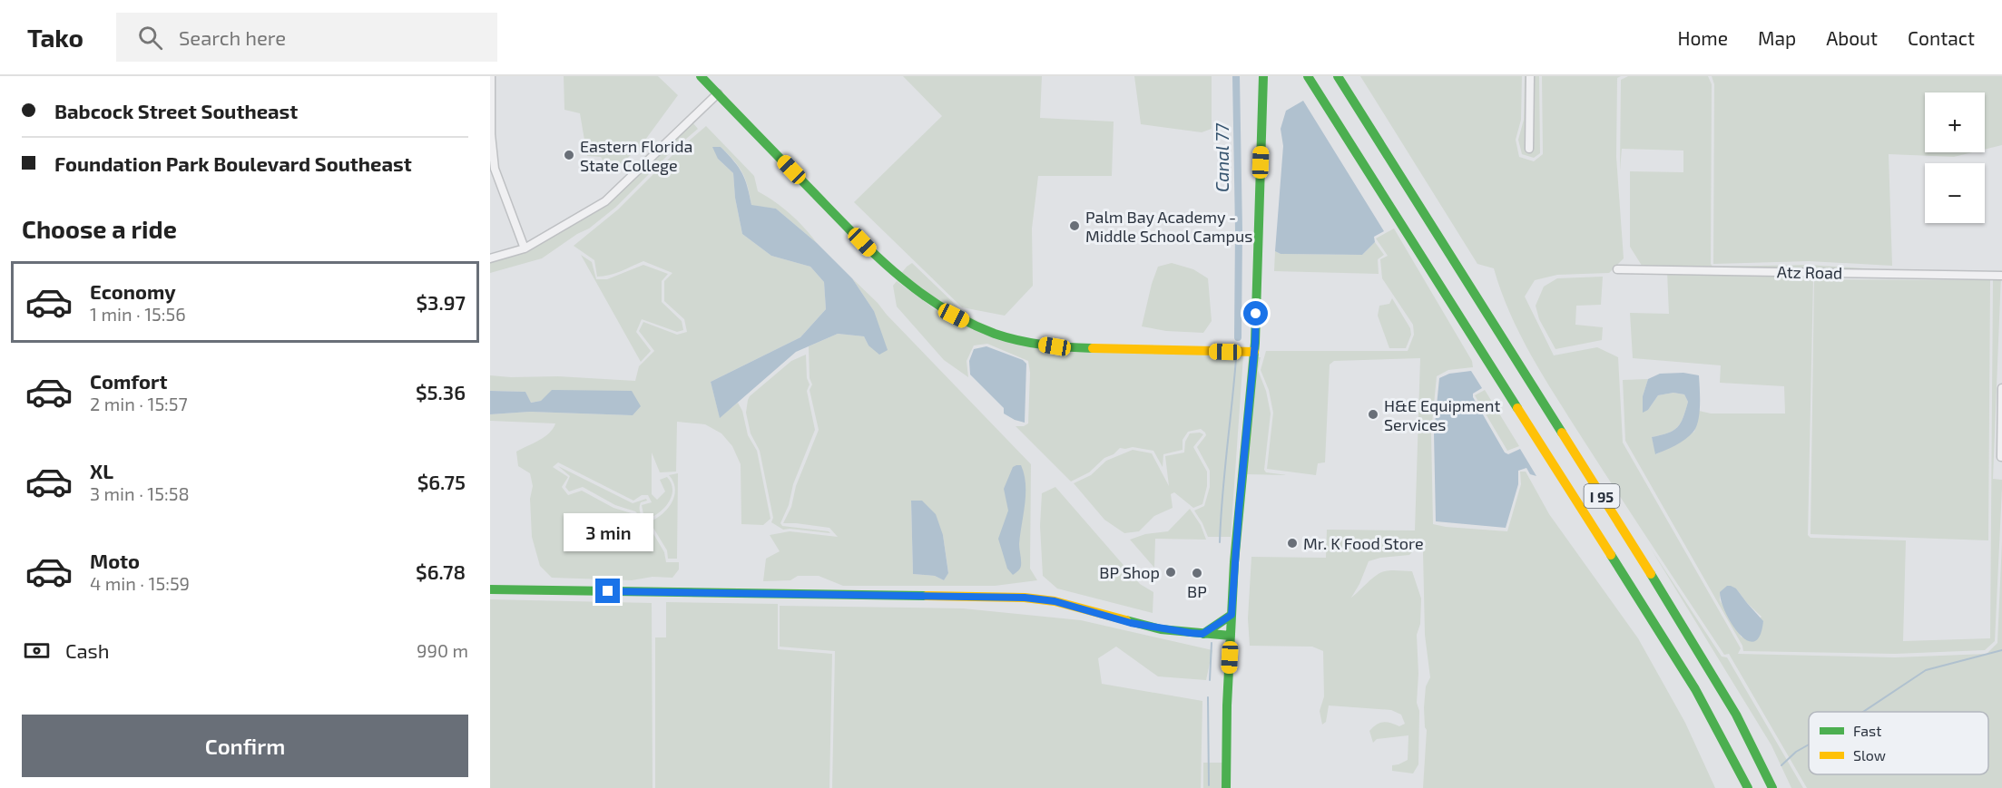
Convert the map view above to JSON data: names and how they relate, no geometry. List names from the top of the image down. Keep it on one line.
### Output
{"streets":{"main road":["I 95"],"street":["Atz Road"]},"water":["Canal 77"],"places":["Eastern Florida State College","Palm Bay Academy - Middle School Campus","H&E Equipment Services","Mr. K Food Store","BP Shop","BP"],"legend":["Fast","Slow"],"page":{"header":"Tako","search":"Search here","nav":["Home","Map","About","Contact"],"banner":["Babcock Street Southeast","Foundation Park Boulevard Southeast"],"map_buttons":["+","−"],"heading":"Choose a ride","list":[{"name":"Economy","note":"1 min · 15:56","value":"$3.97"},{"name":"Comfort","note":"2 min · 15:57","value":"$5.36"},{"name":"XL","note":"3 min · 15:58","value":"$6.75"},{"name":"Moto","note":"4 min · 15:59","value":"$6.78"}],"bubble":"3 min","pay":["Cash","990 m"],"buttons":"Confirm"}}
